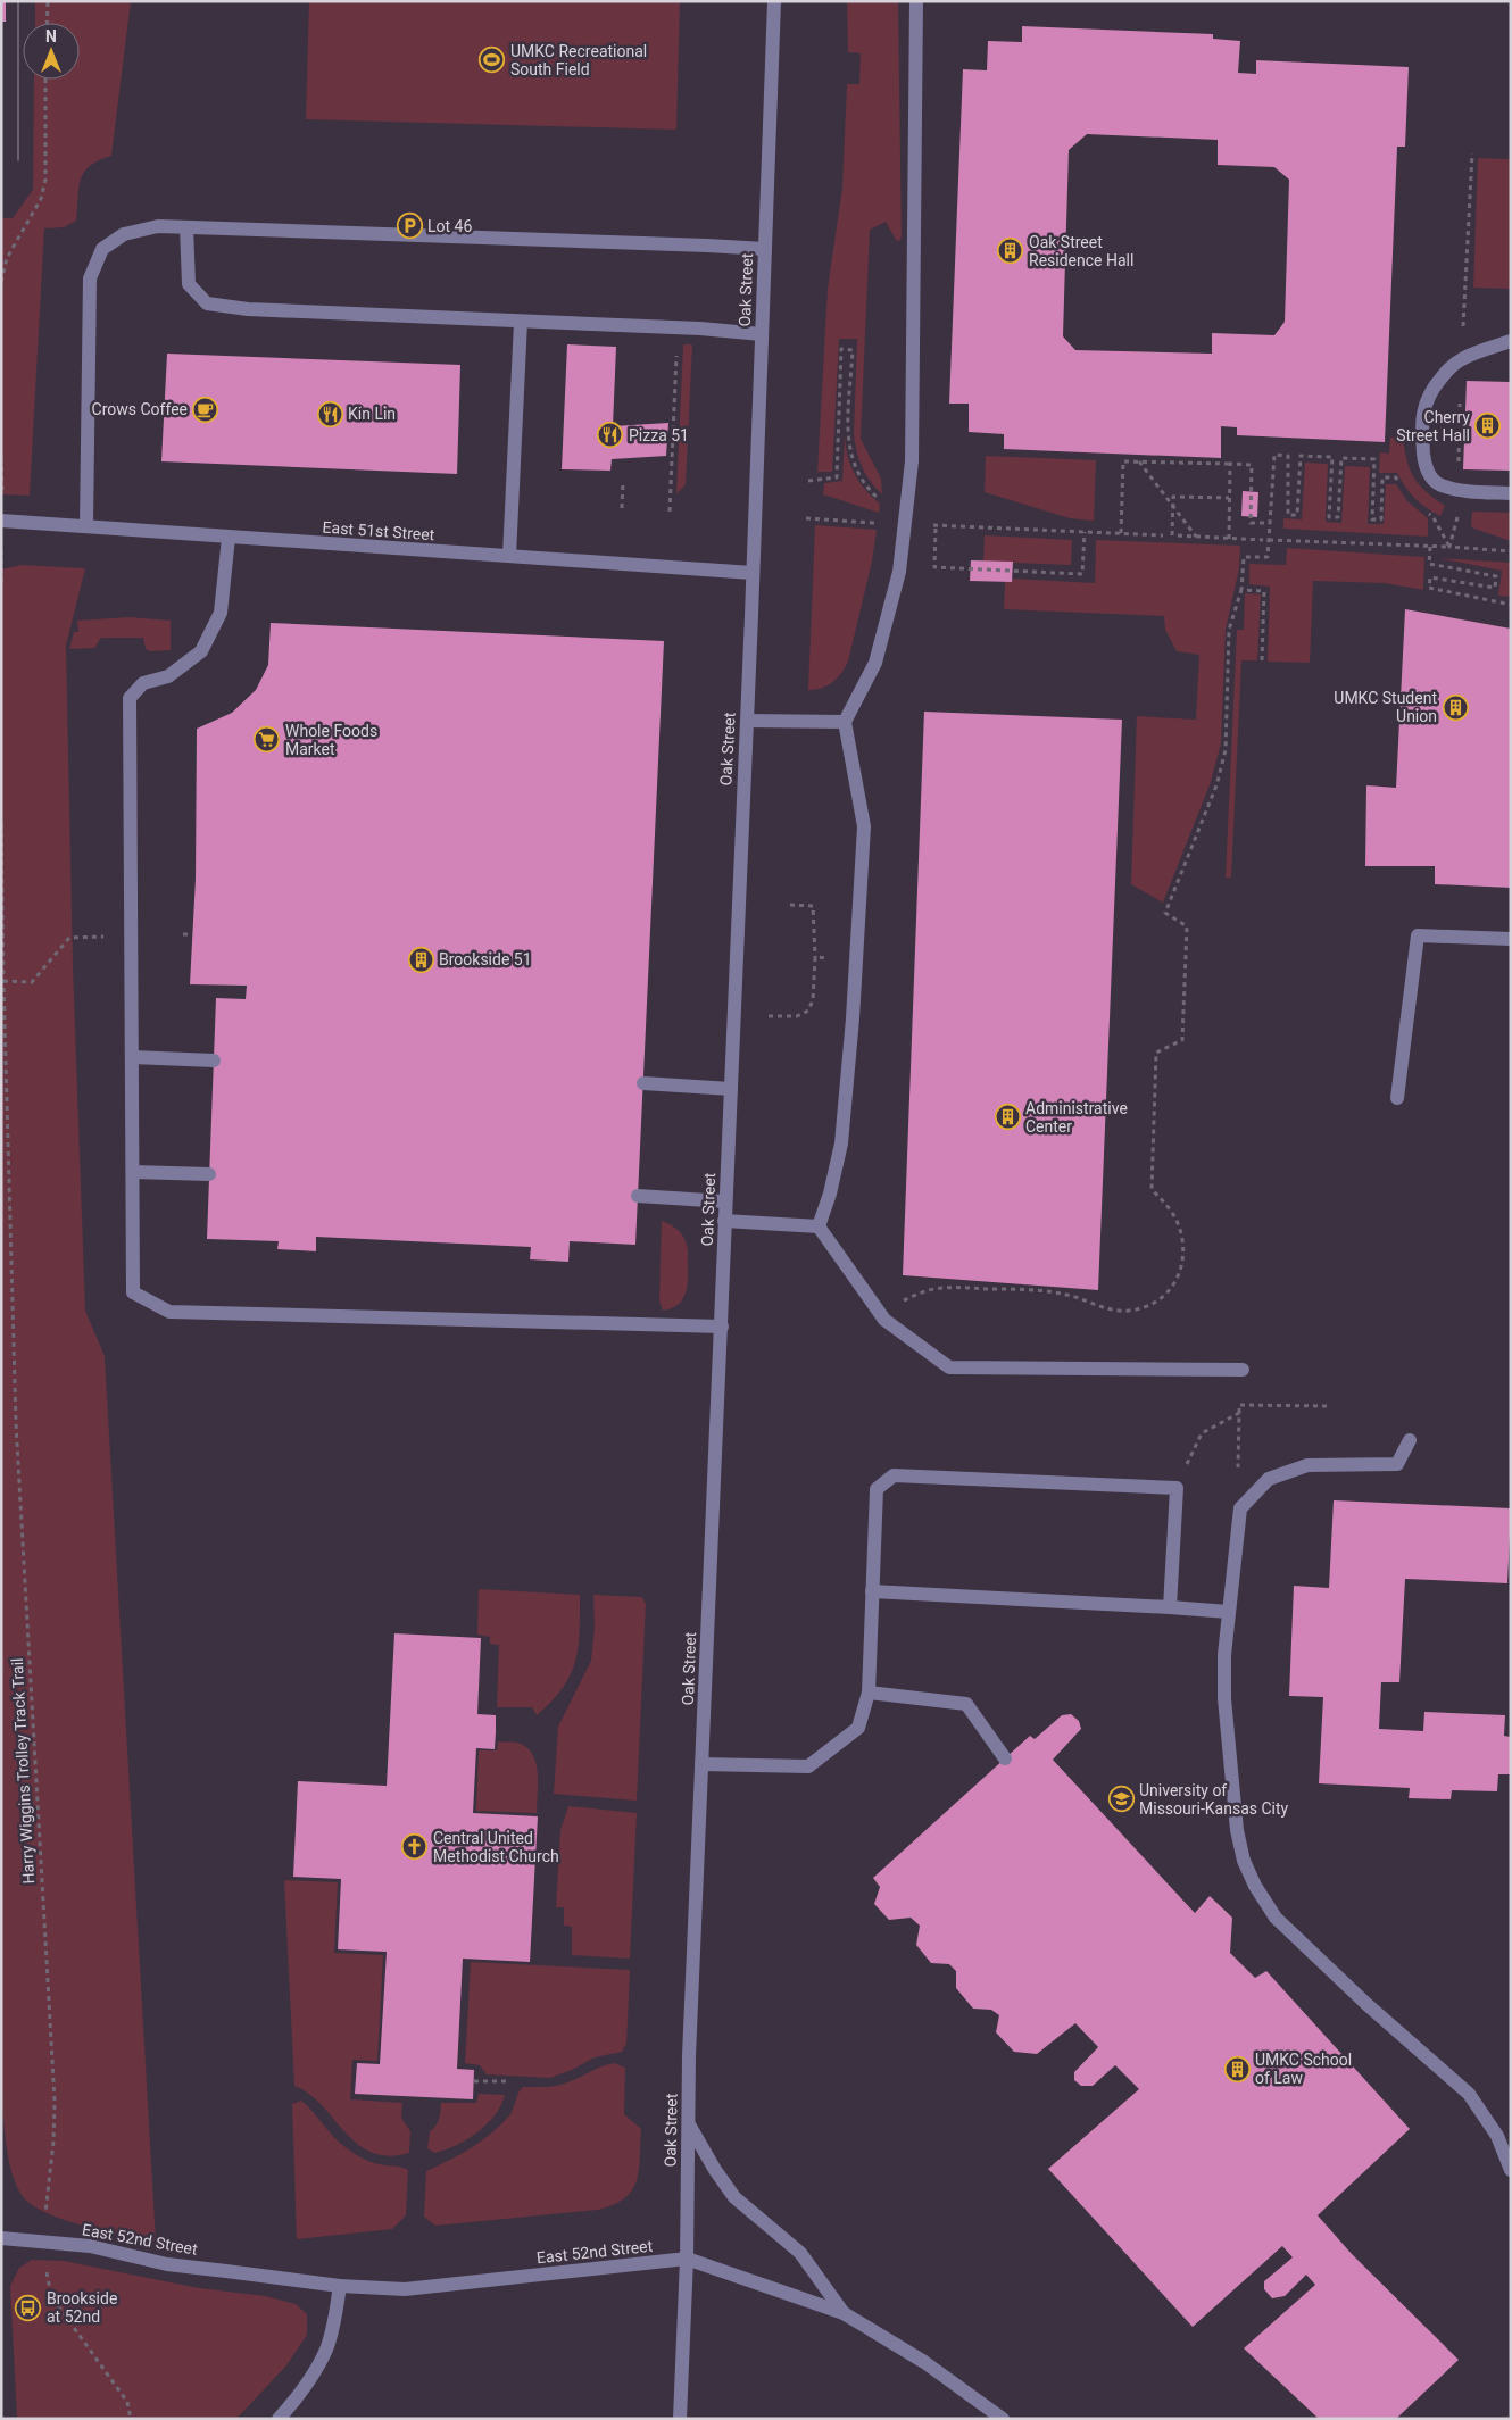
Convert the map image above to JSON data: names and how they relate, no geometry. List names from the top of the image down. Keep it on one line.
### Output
{"streets":{"street":["Oak Street","East 51st Street","East 52nd Street"],"path":["Harry Wiggins Trolley Track Trail"]},"crossings":[["Oak Street","East 51st Street"],["Oak Street","East 52nd Street"],["Harry Wiggins Trolley Track Trail","East 52nd Street"]],"places":{"sports":["UMKC Recreational South Field"],"parking":["Lot 46"],"building":["Oak Street Residence Hall","Cherry Street Hall","UMKC Student Union","Brookside 51","Administrative Center","UMKC School of Law"],"cafe":["Crows Coffee"],"restaurant":["Kin Lin","Pizza 51"],"supermarket":["Whole Foods Market"],"school or university":["University of Missouri-Kansas City"],"church":["Central United Methodist Church"],"bus stop":["Brookside at 52nd"]},"north":"top"}
